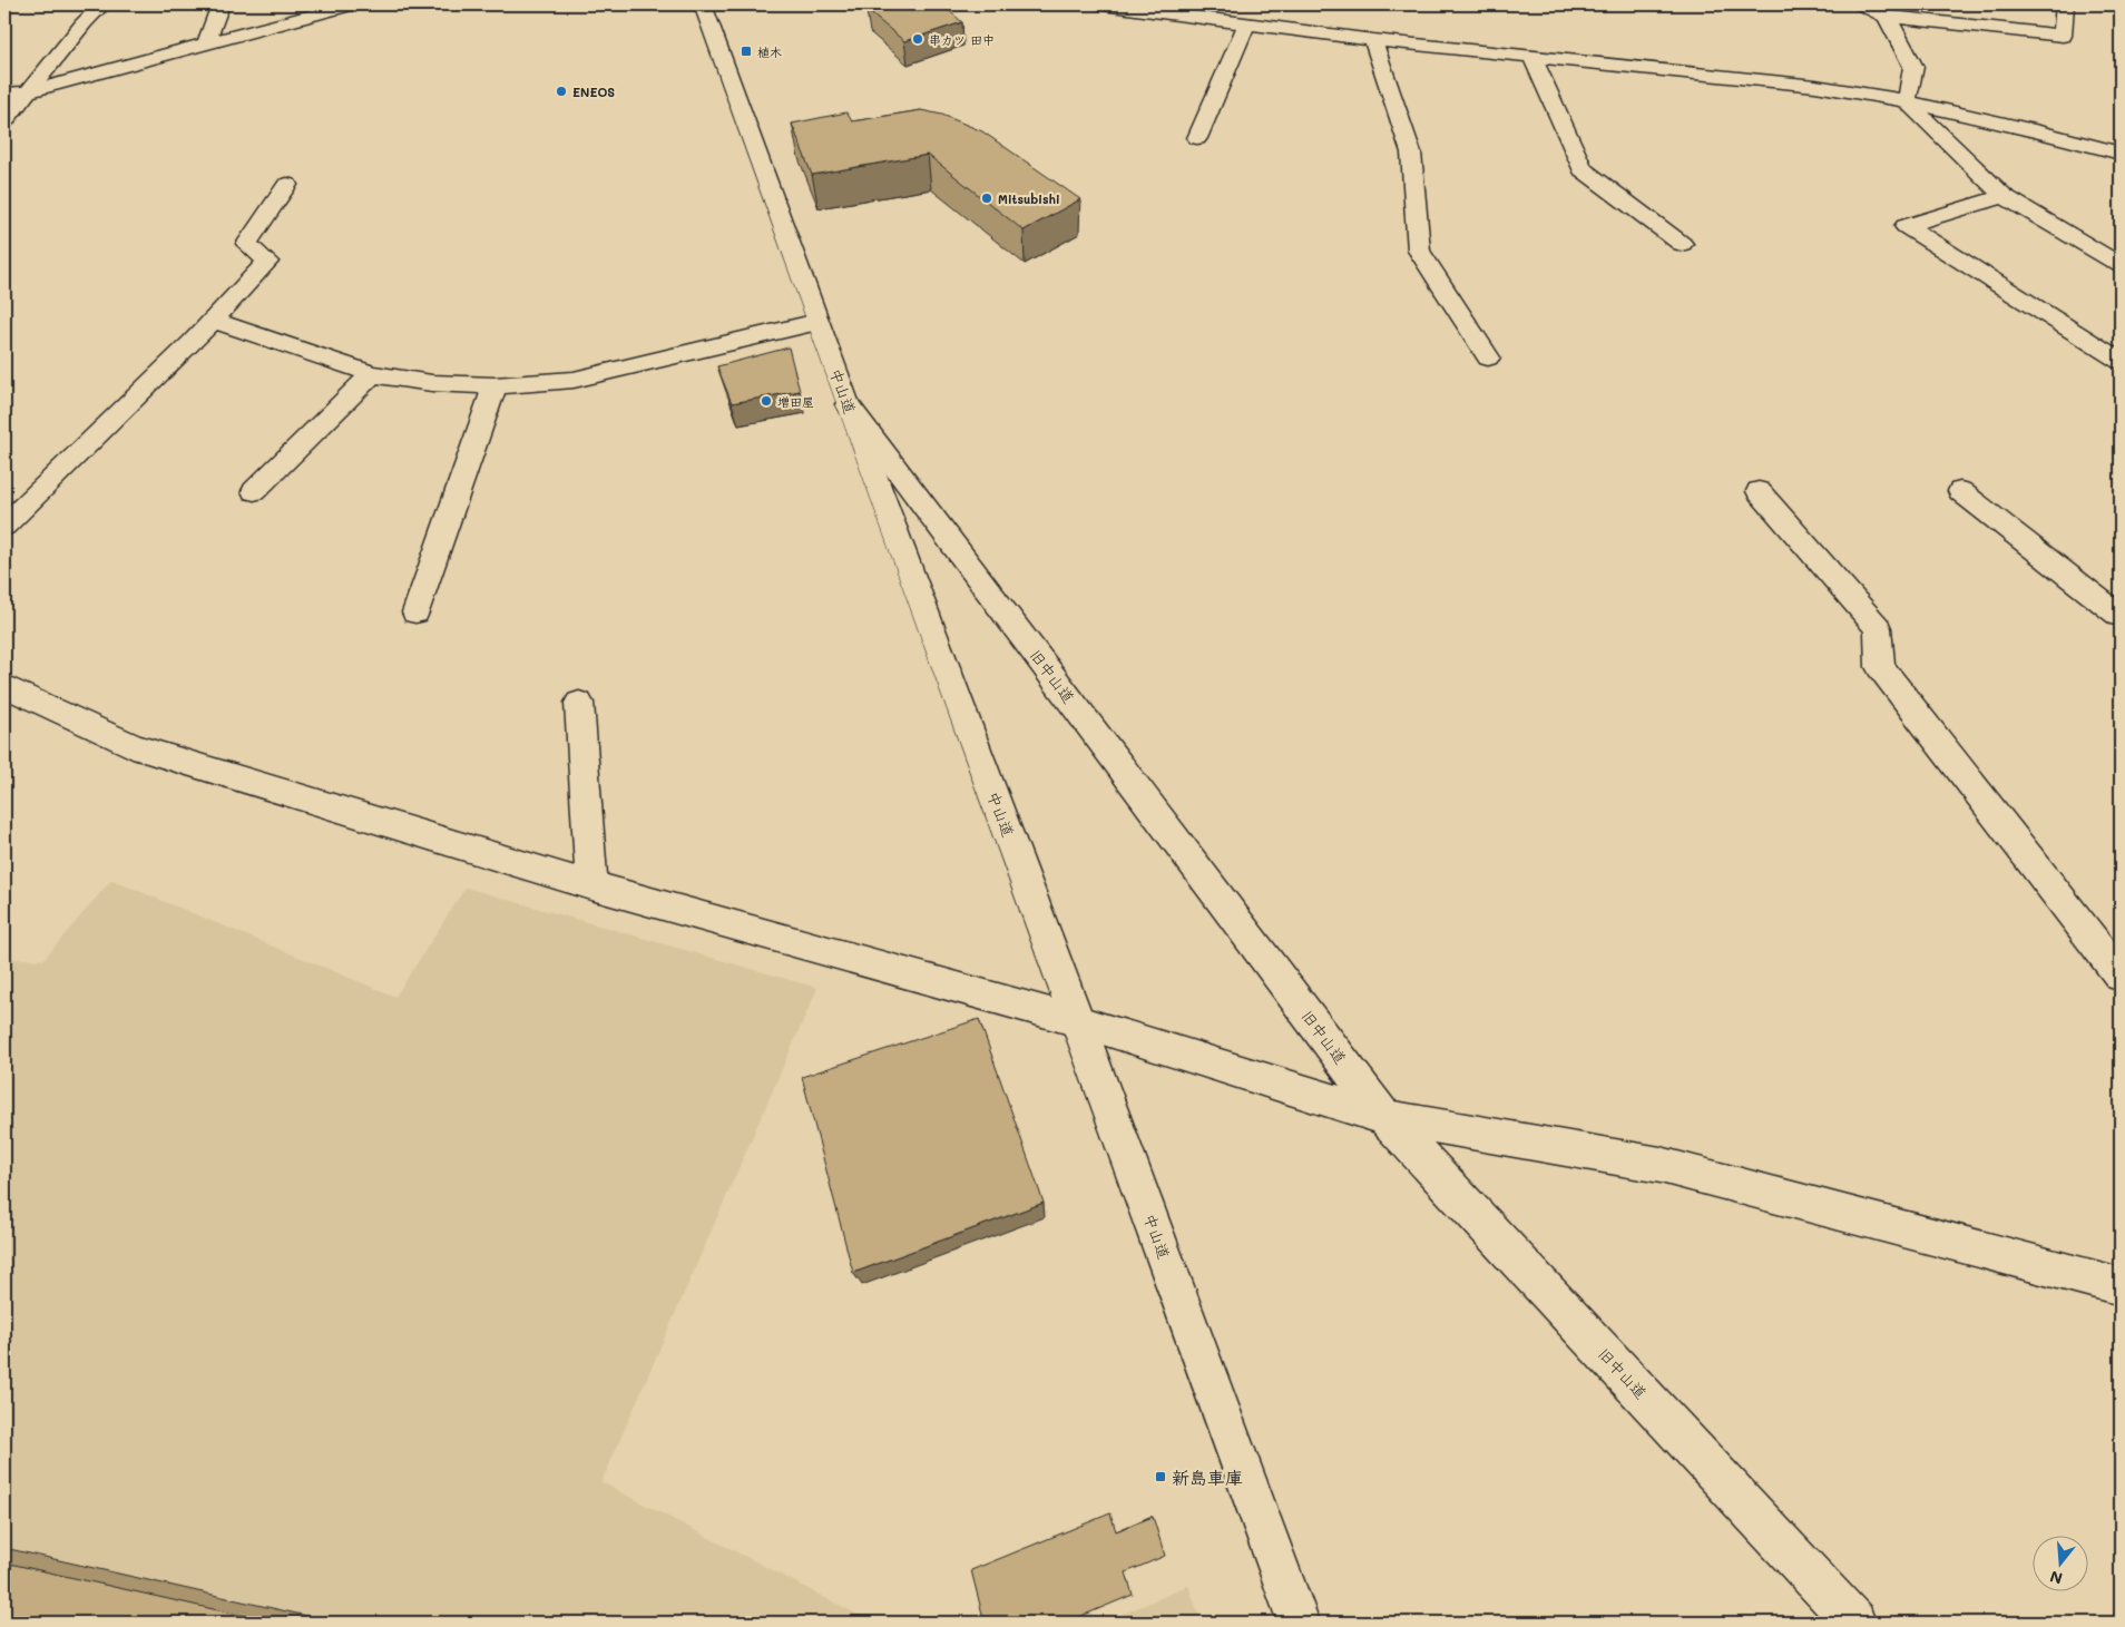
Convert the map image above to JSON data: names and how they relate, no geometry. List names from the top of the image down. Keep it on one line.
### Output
{"streets":{"main road":["中山道","旧中山道"]},"crossings":[["中山道","旧中山道"]],"places":{"other":["串カツ 田中","ENEOS","Mitsubishi","増田屋"],"transit":["植木","新島車庫"]},"north":"bottom"}
